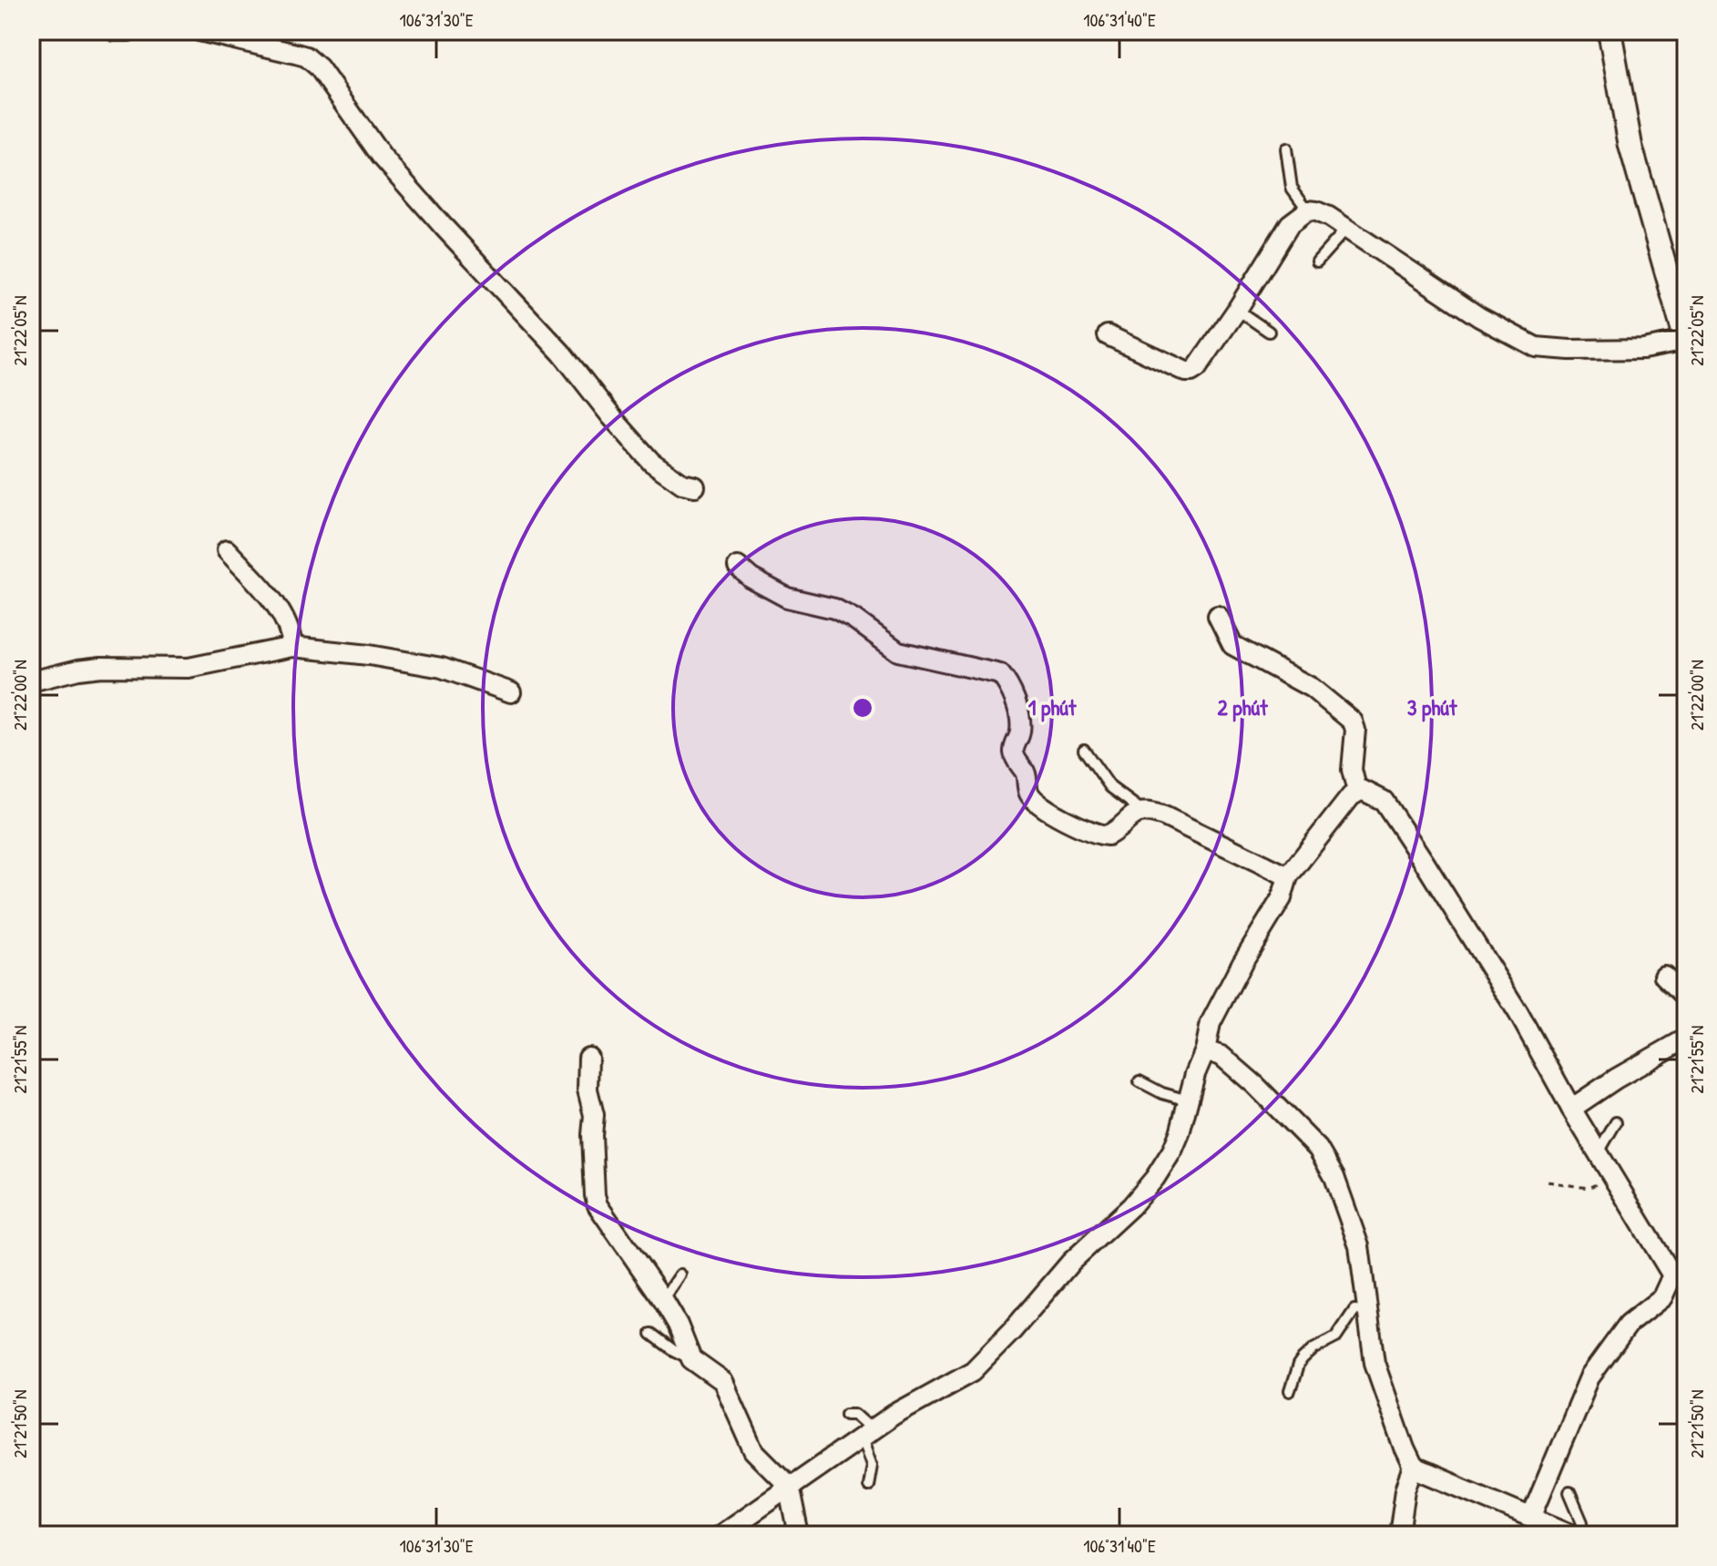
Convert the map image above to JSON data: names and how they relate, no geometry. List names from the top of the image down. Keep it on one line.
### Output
{"coordinates":["106°31'30\"E","106°31'40\"E","21°22'05\"N","21°22'00\"N","21°21'55\"N","21°21'50\"N"],"rings":["1 phút","2 phút","3 phút"]}
